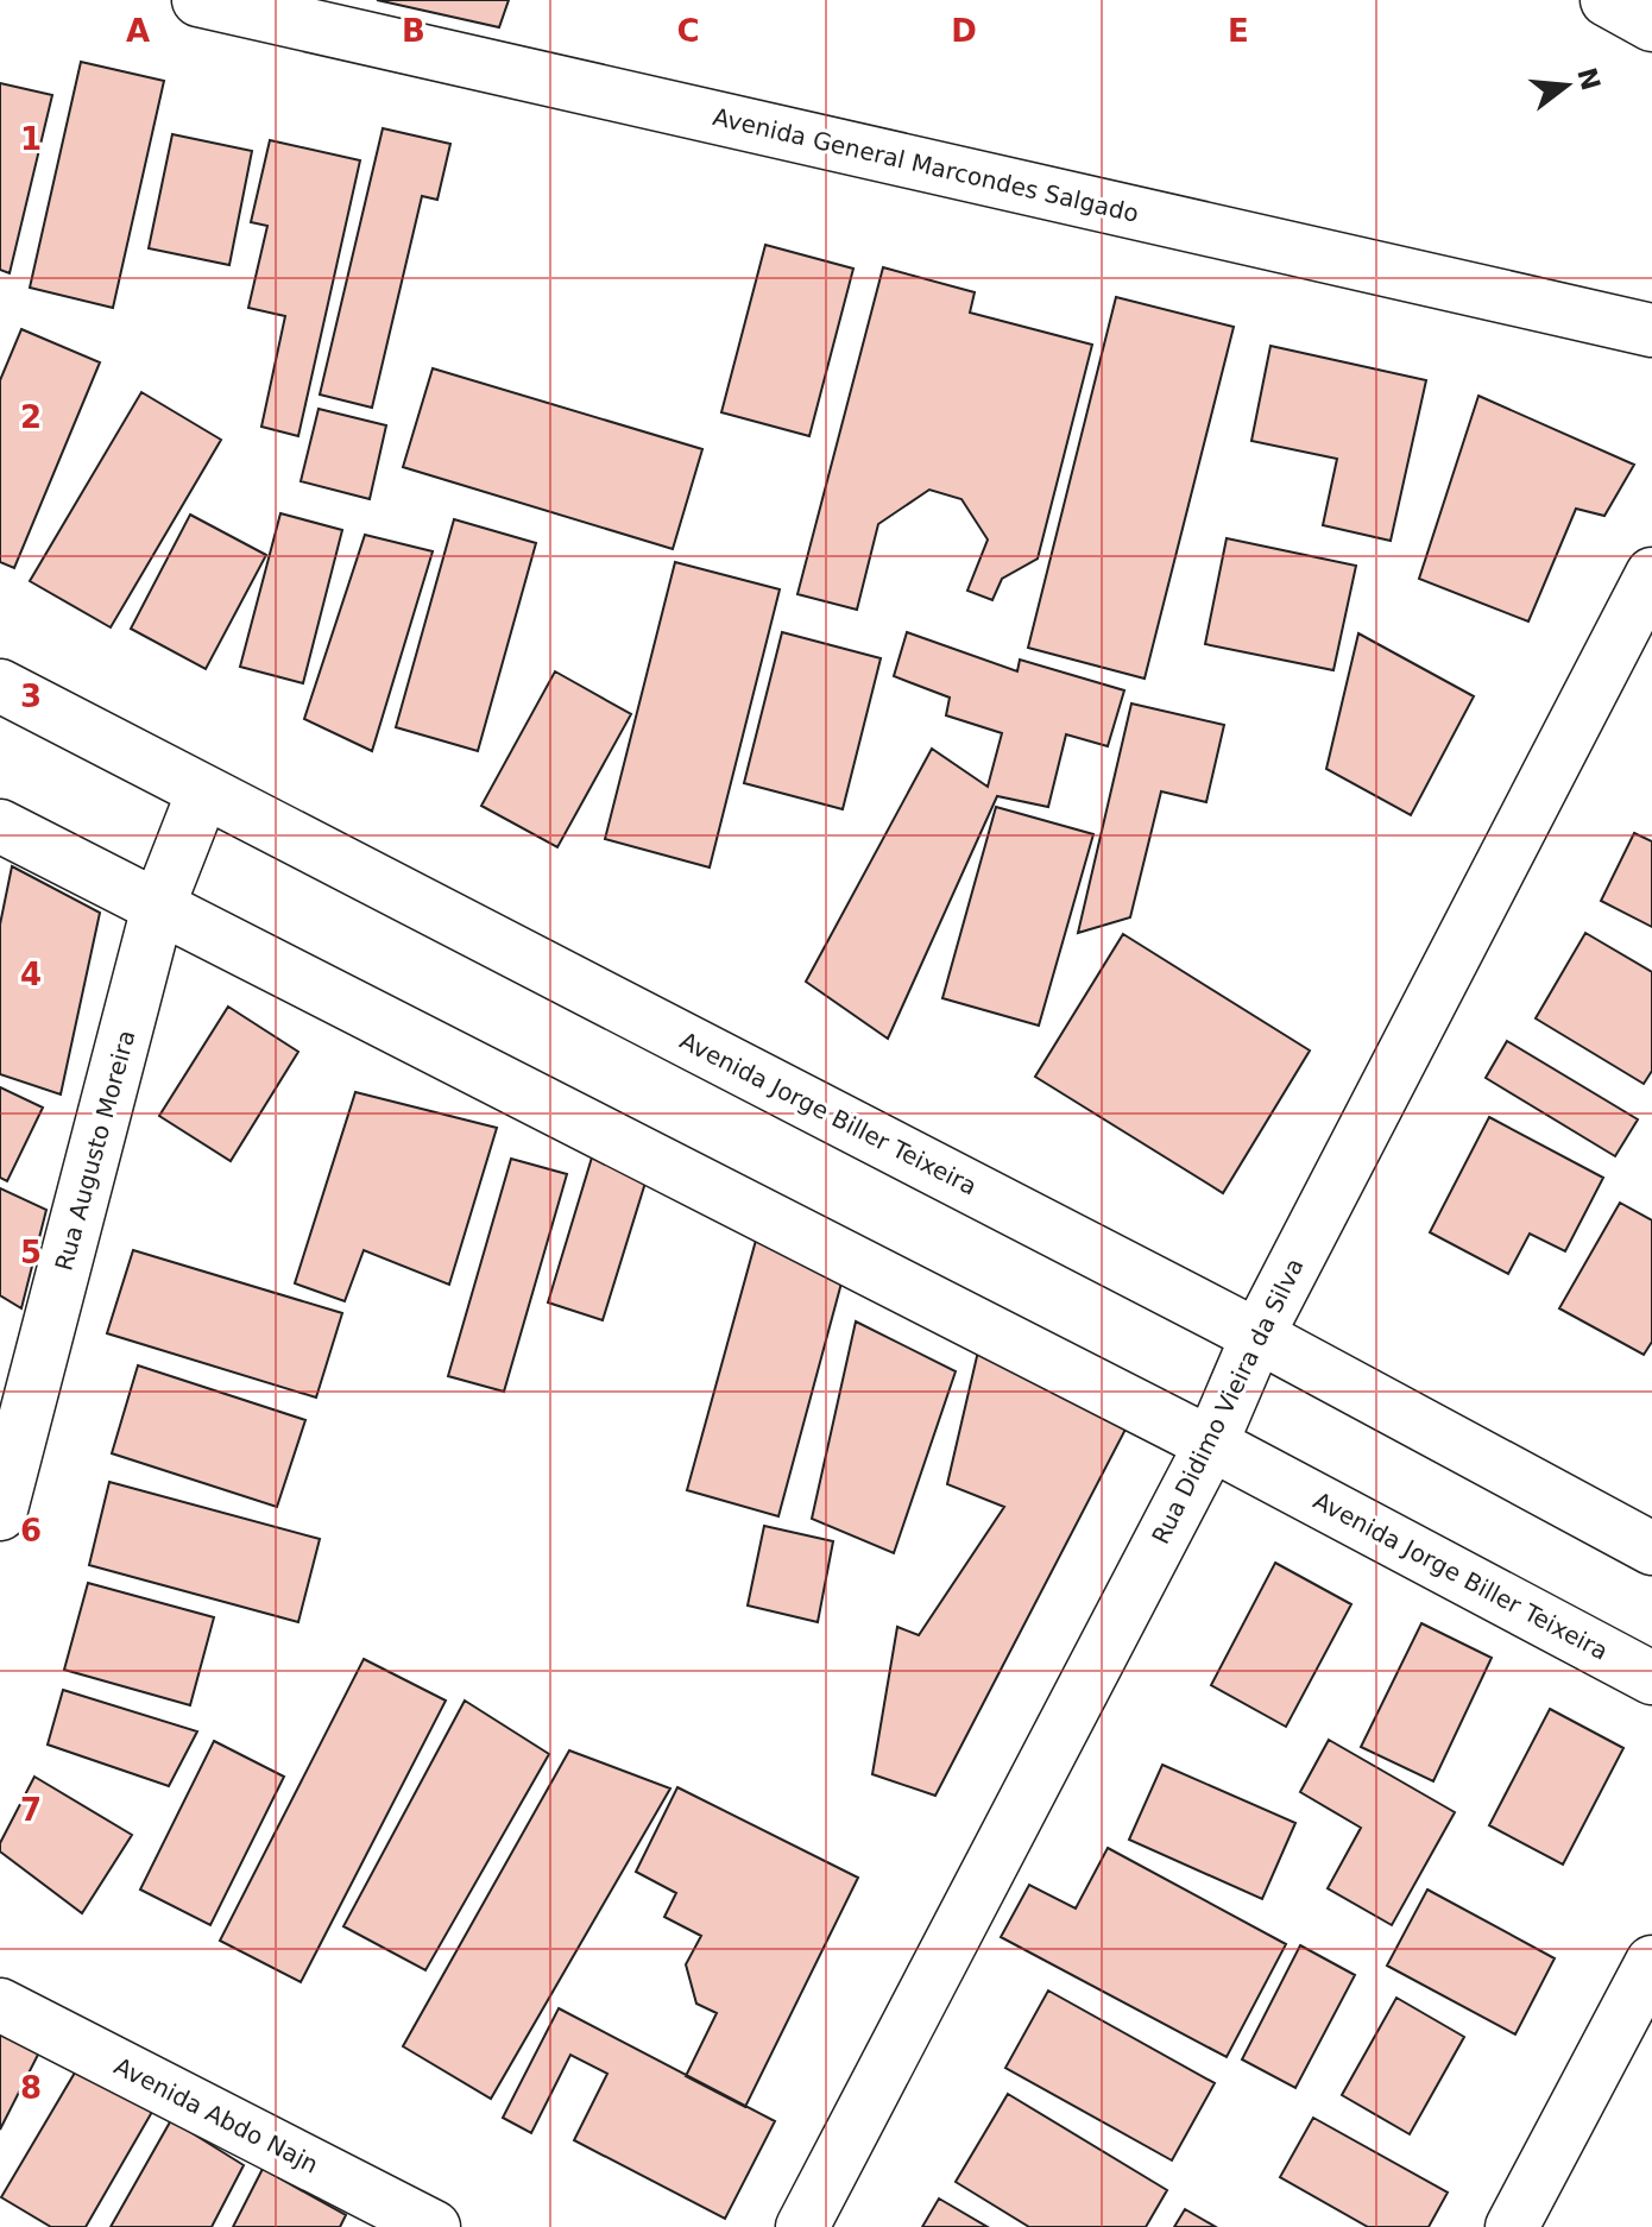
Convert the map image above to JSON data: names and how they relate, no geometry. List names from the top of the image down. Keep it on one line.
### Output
{"streets":{"street":["Avenida General Marcondes Salgado","Avenida Jorge Biller Teixeira","Rua Augusto Moreira","Rua Didimo Vieira da Silva","Avenida Abdo Najn"]},"crossings":[["Avenida Jorge Biller Teixeira","Rua Augusto Moreira"],["Avenida Jorge Biller Teixeira","Rua Didimo Vieira da Silva"]],"north":"right","grid":{"columns":["A","B","C","D","E"],"rows":["1","2","3","4","5","6","7","8"]}}
